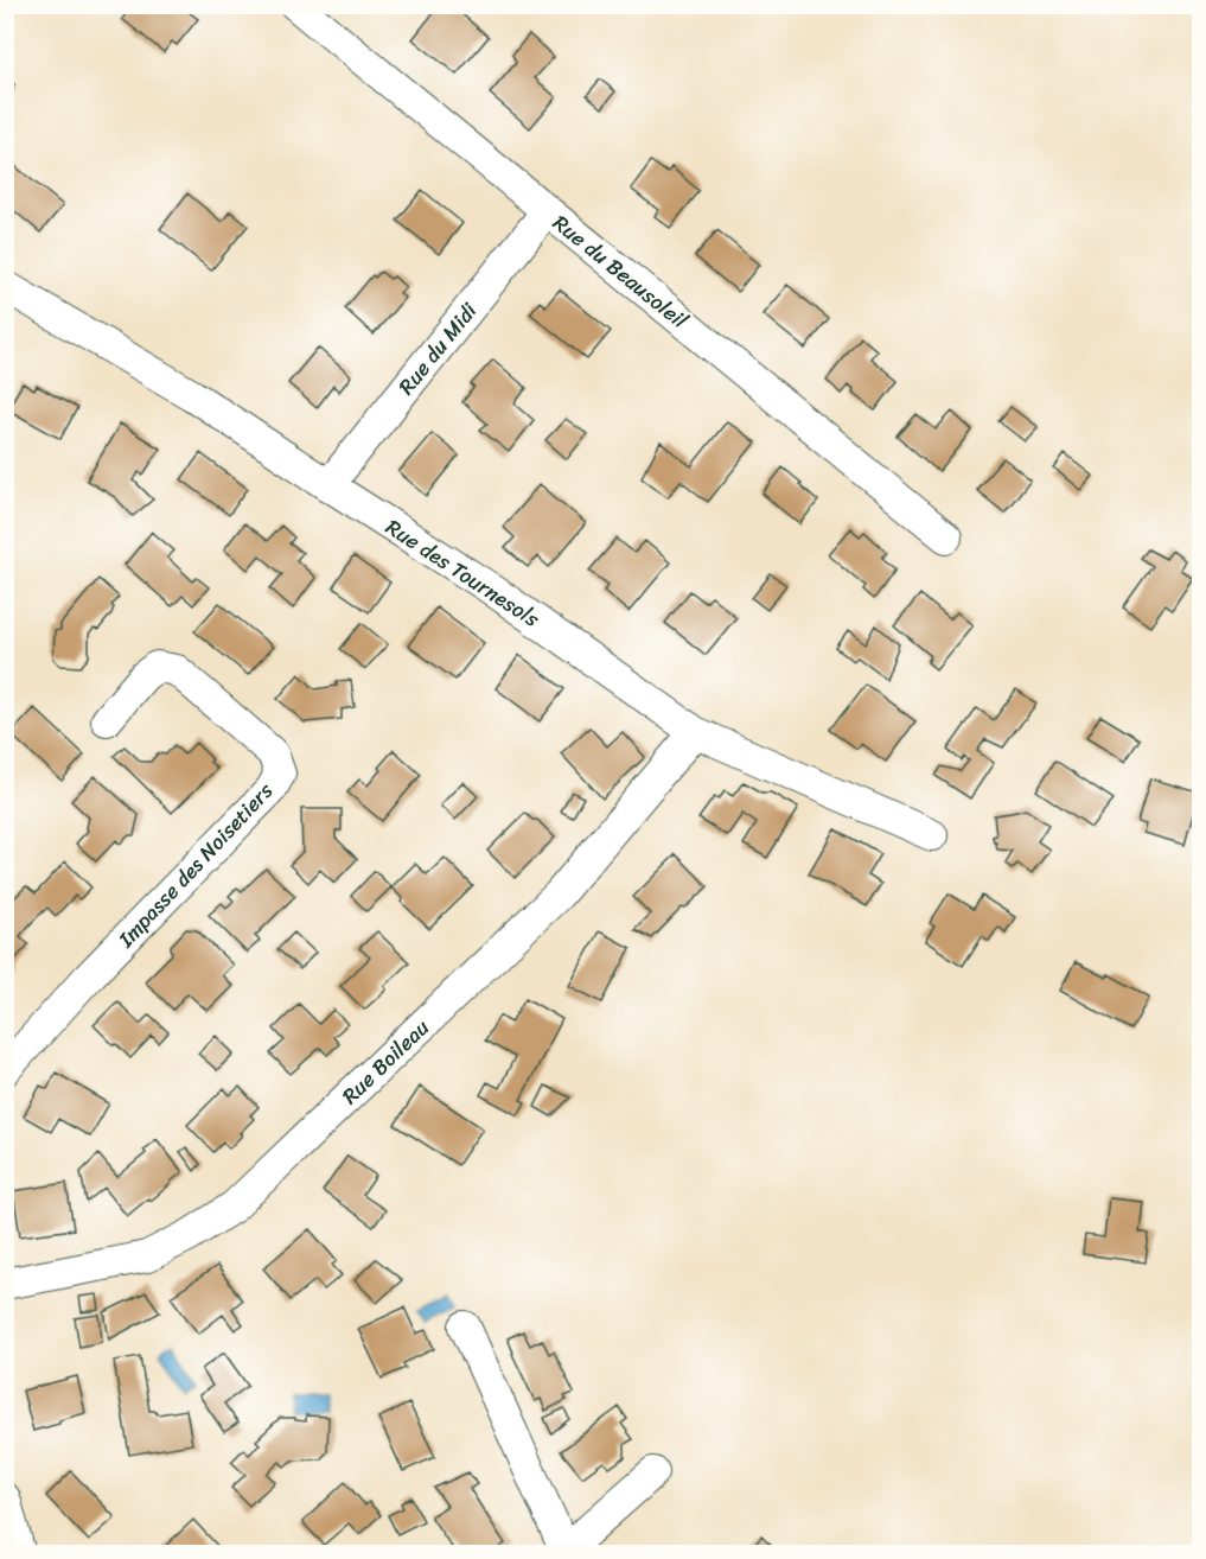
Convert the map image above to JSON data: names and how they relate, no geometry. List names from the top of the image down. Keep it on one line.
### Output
{"streets":{"street":["Rue du Beausoleil","Rue du Midi","Rue des Tournesols","Impasse des Noisetiers","Rue Boileau"]},"crossings":[["Rue du Beausoleil","Rue du Midi"],["Rue du Midi","Rue des Tournesols"],["Rue des Tournesols","Rue Boileau"]]}
